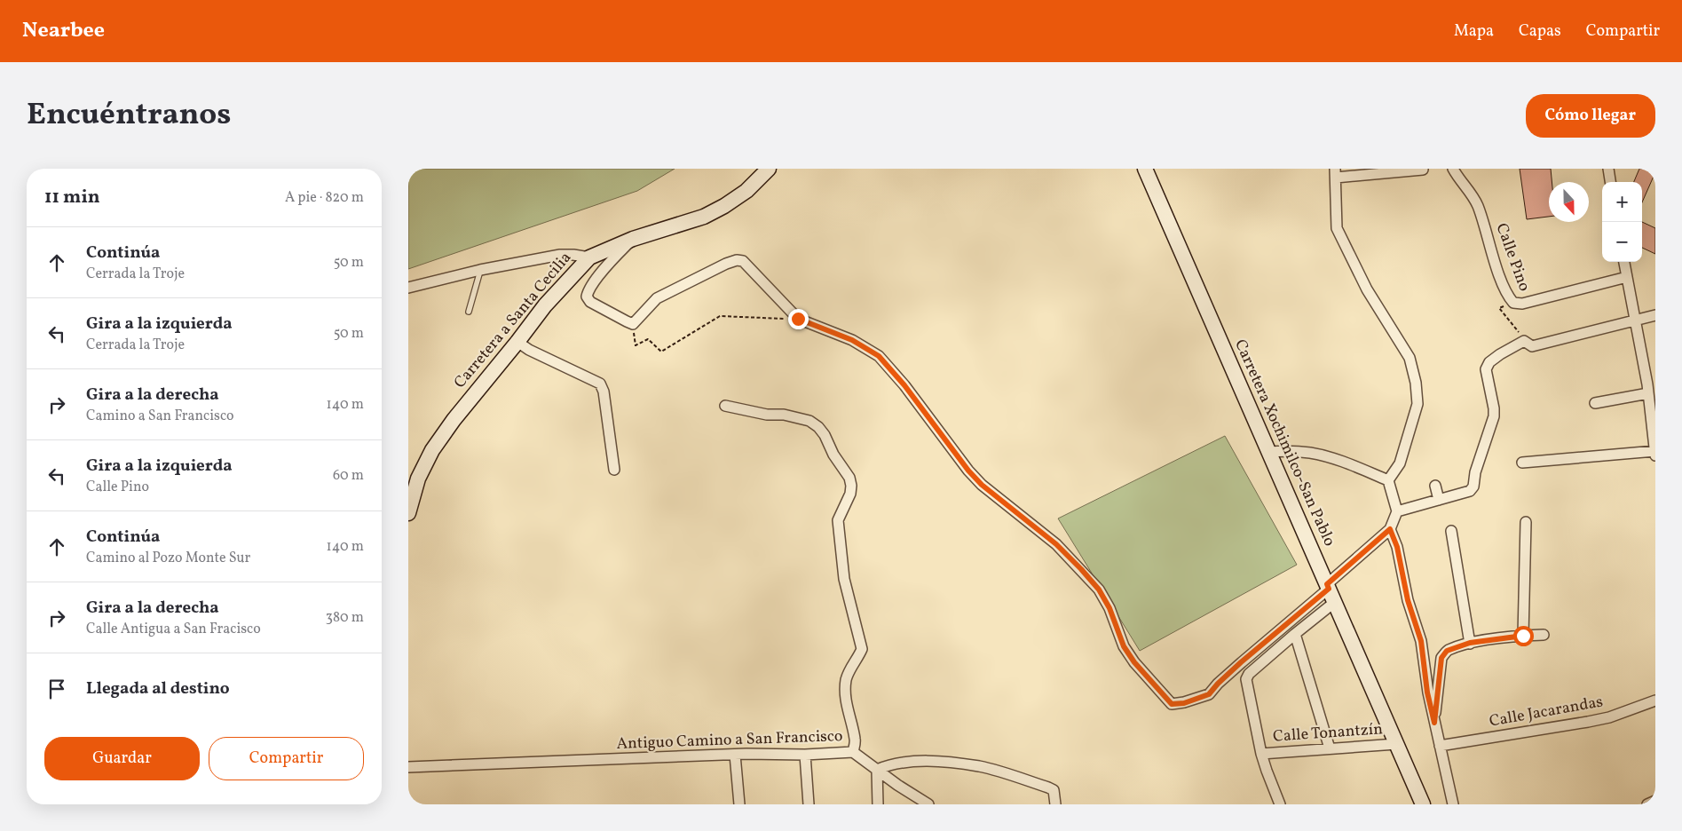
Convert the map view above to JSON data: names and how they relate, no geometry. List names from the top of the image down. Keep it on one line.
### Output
{"streets":{"street":["Calle Pino","Carretera a Santa Cecilia","Carretera Xochimilco-San Pablo","Calle Jacarandas","Calle Tonantzín","Antiguo Camino a San Francisco"]},"crossings":[["Carretera Xochimilco-San Pablo","Calle Tonantzín"]],"north":"bottom","page":{"header":"Nearbee","nav":["Mapa","Capas","Compartir"],"title":"Encuéntranos","buttons":["Cómo llegar",["Guardar","Compartir"]],"heading":["11 min","A pie · 820 m"],"map_buttons":["+","−"],"list":[["Continúa","Cerrada la Troje","50 m"],["Gira a la izquierda","Cerrada la Troje","50 m"],["Gira a la derecha","Camino a San Francisco","140 m"],["Gira a la izquierda","Calle Pino","60 m"],["Continúa","Camino al Pozo Monte Sur","140 m"],["Gira a la derecha","Calle Antigua a San Fracisco","380 m"],"Llegada al destino"]}}
